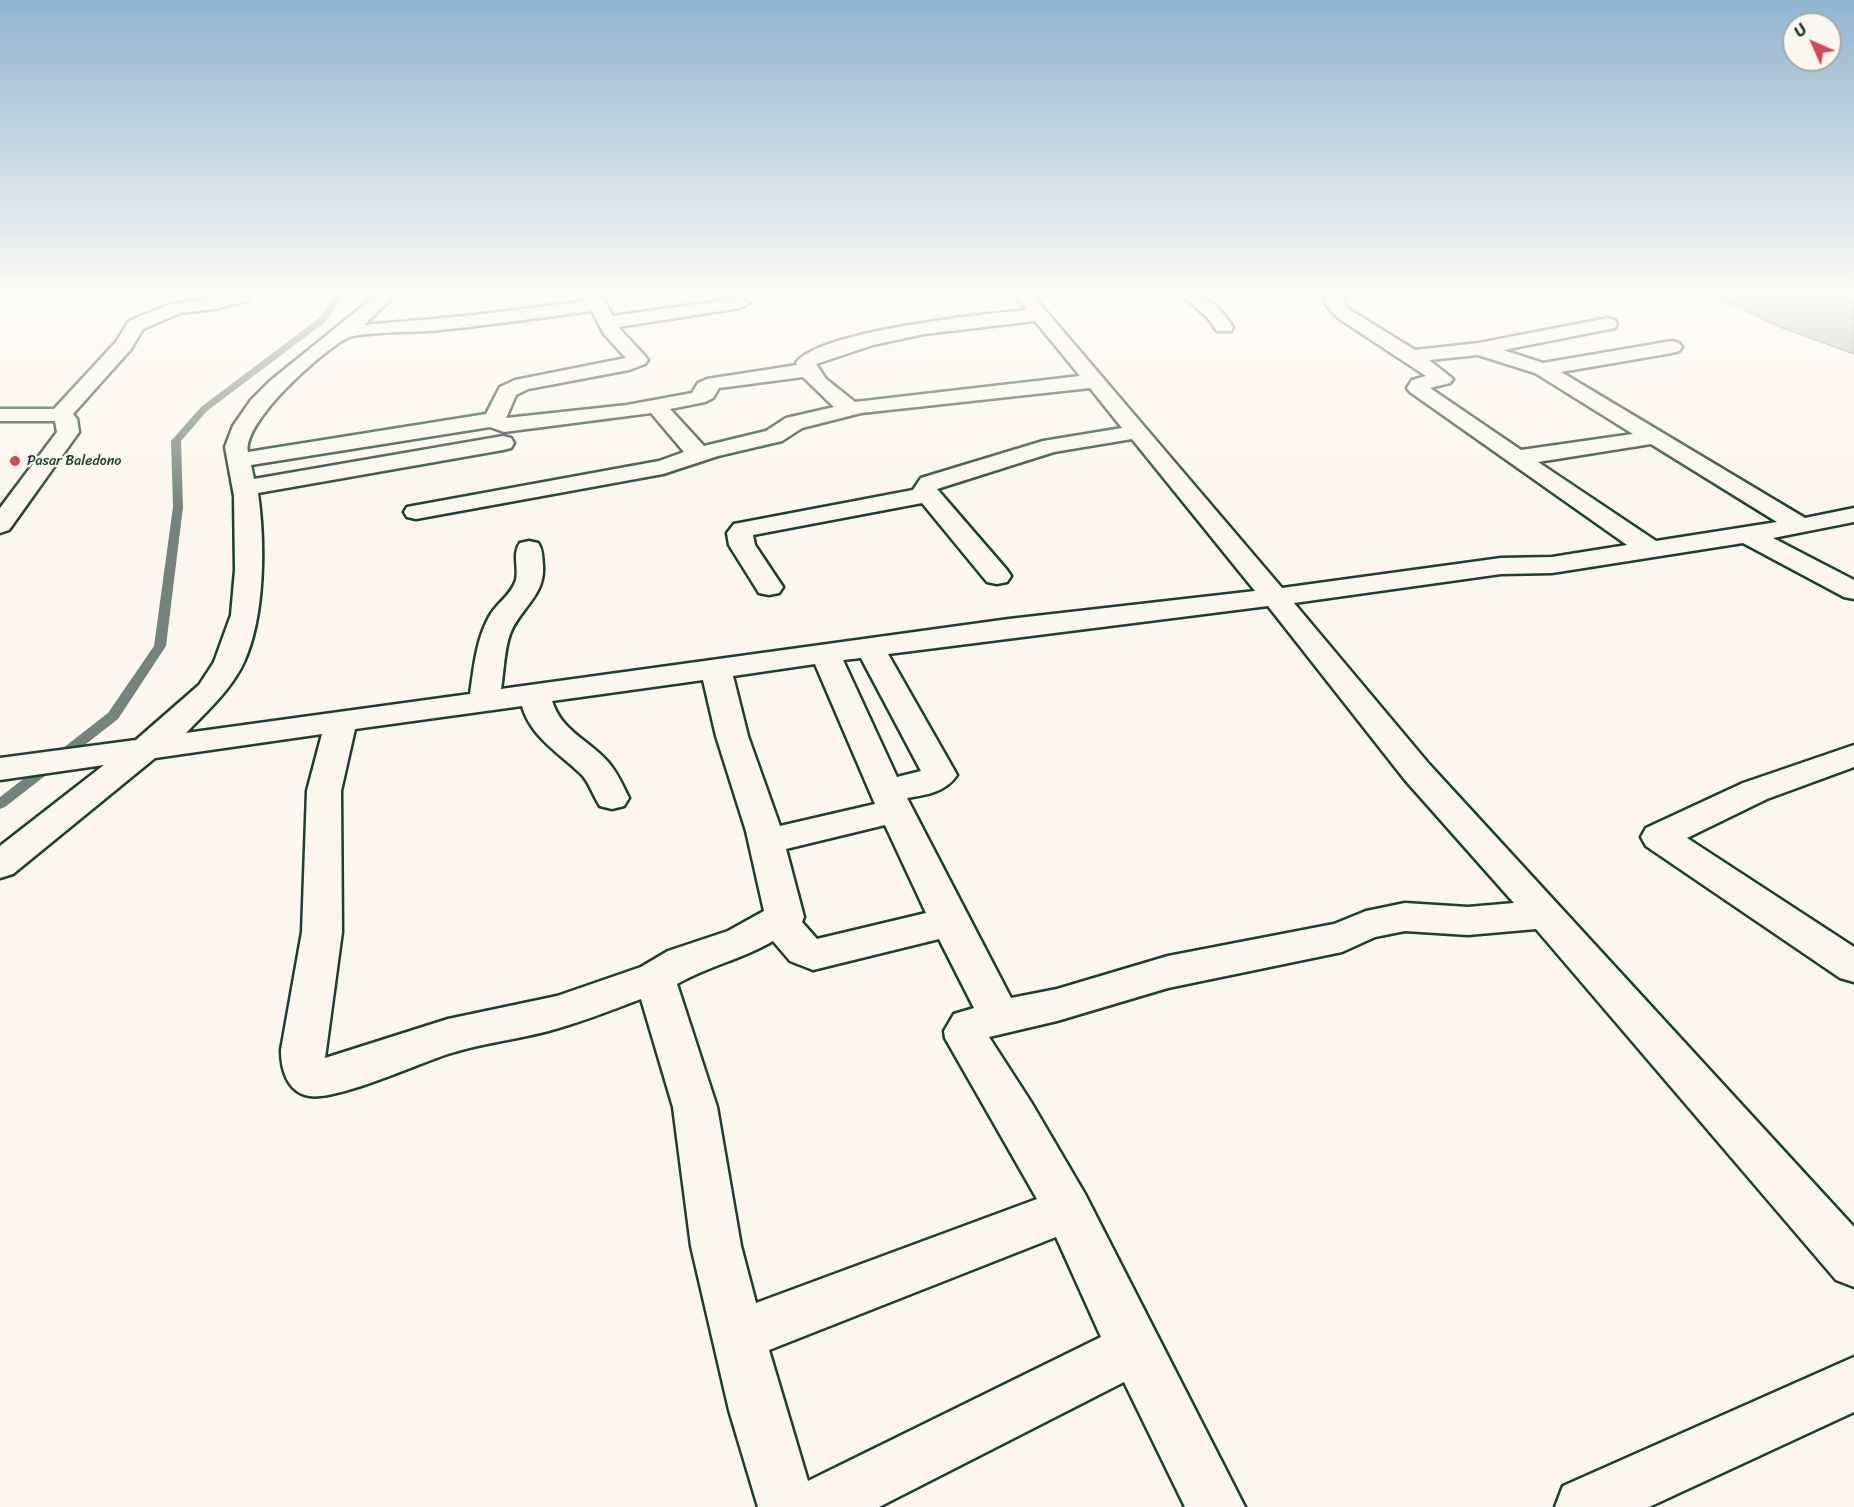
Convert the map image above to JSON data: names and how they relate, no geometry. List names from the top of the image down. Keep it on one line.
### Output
{"places":["Pasar Baledono"],"north":"top left"}
